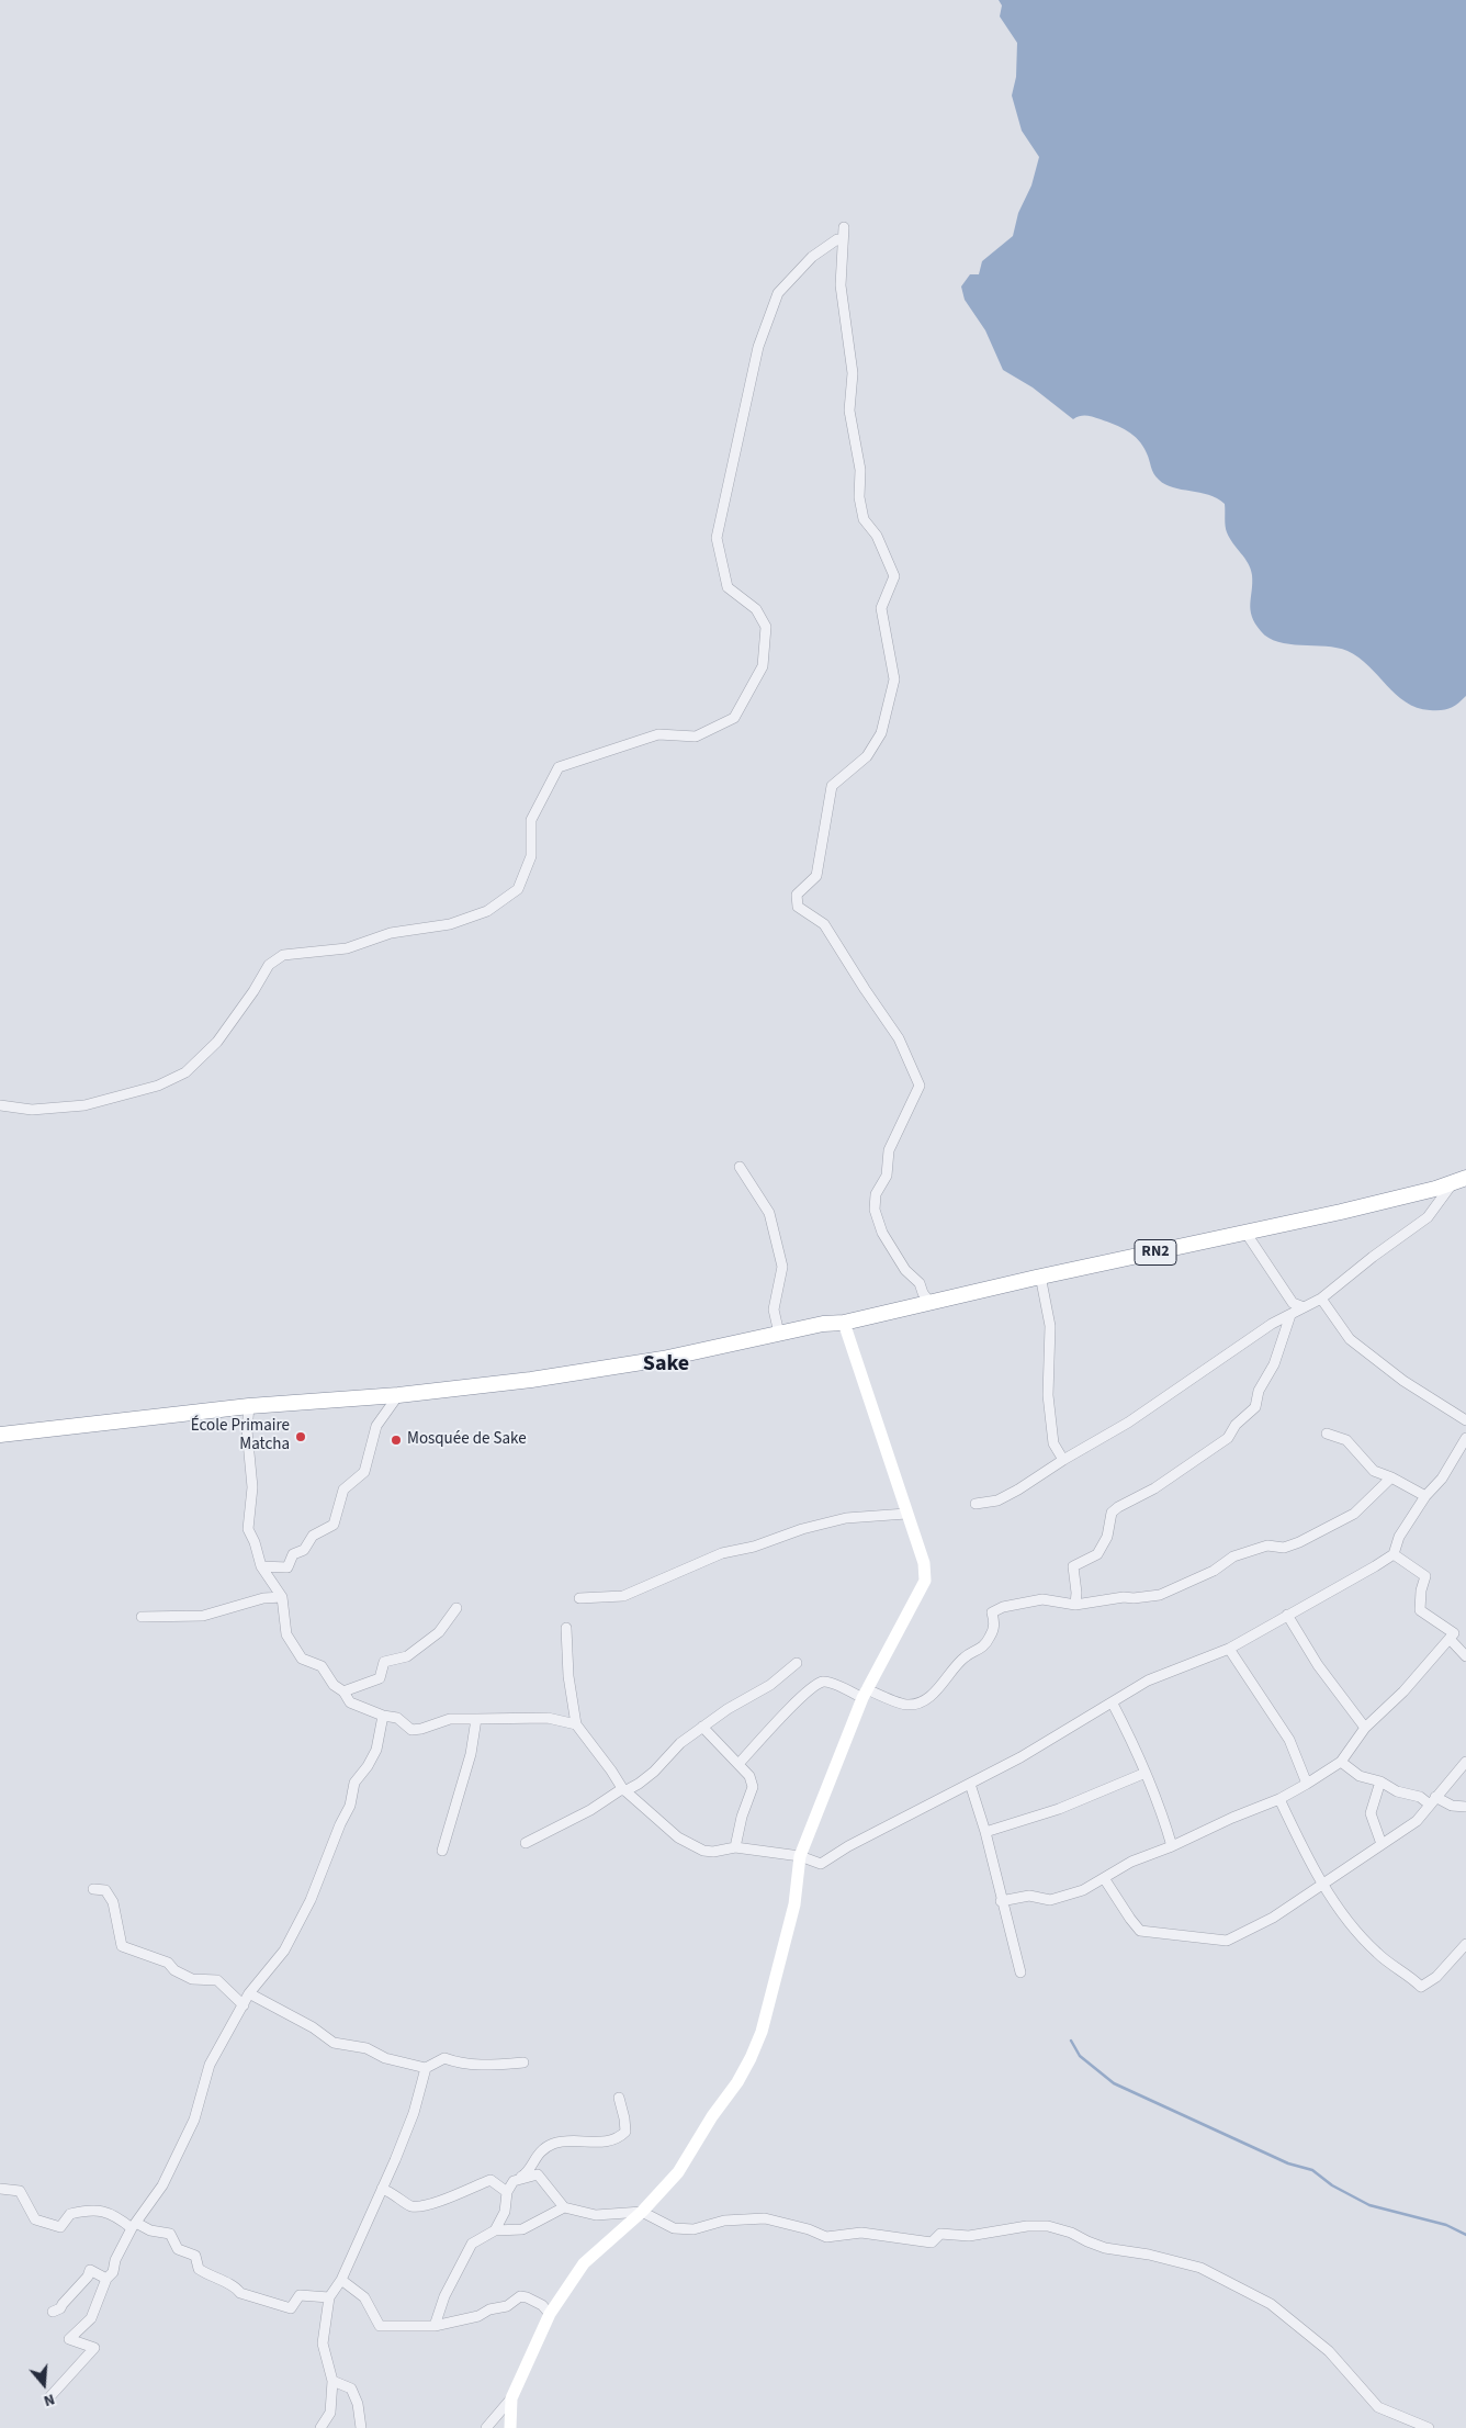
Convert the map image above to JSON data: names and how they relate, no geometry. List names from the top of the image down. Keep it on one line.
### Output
{"streets":{"highway":["RN2"]},"districts":["Sake"],"places":["École Primaire Matcha","Mosquée de Sake"],"north":"bottom"}
